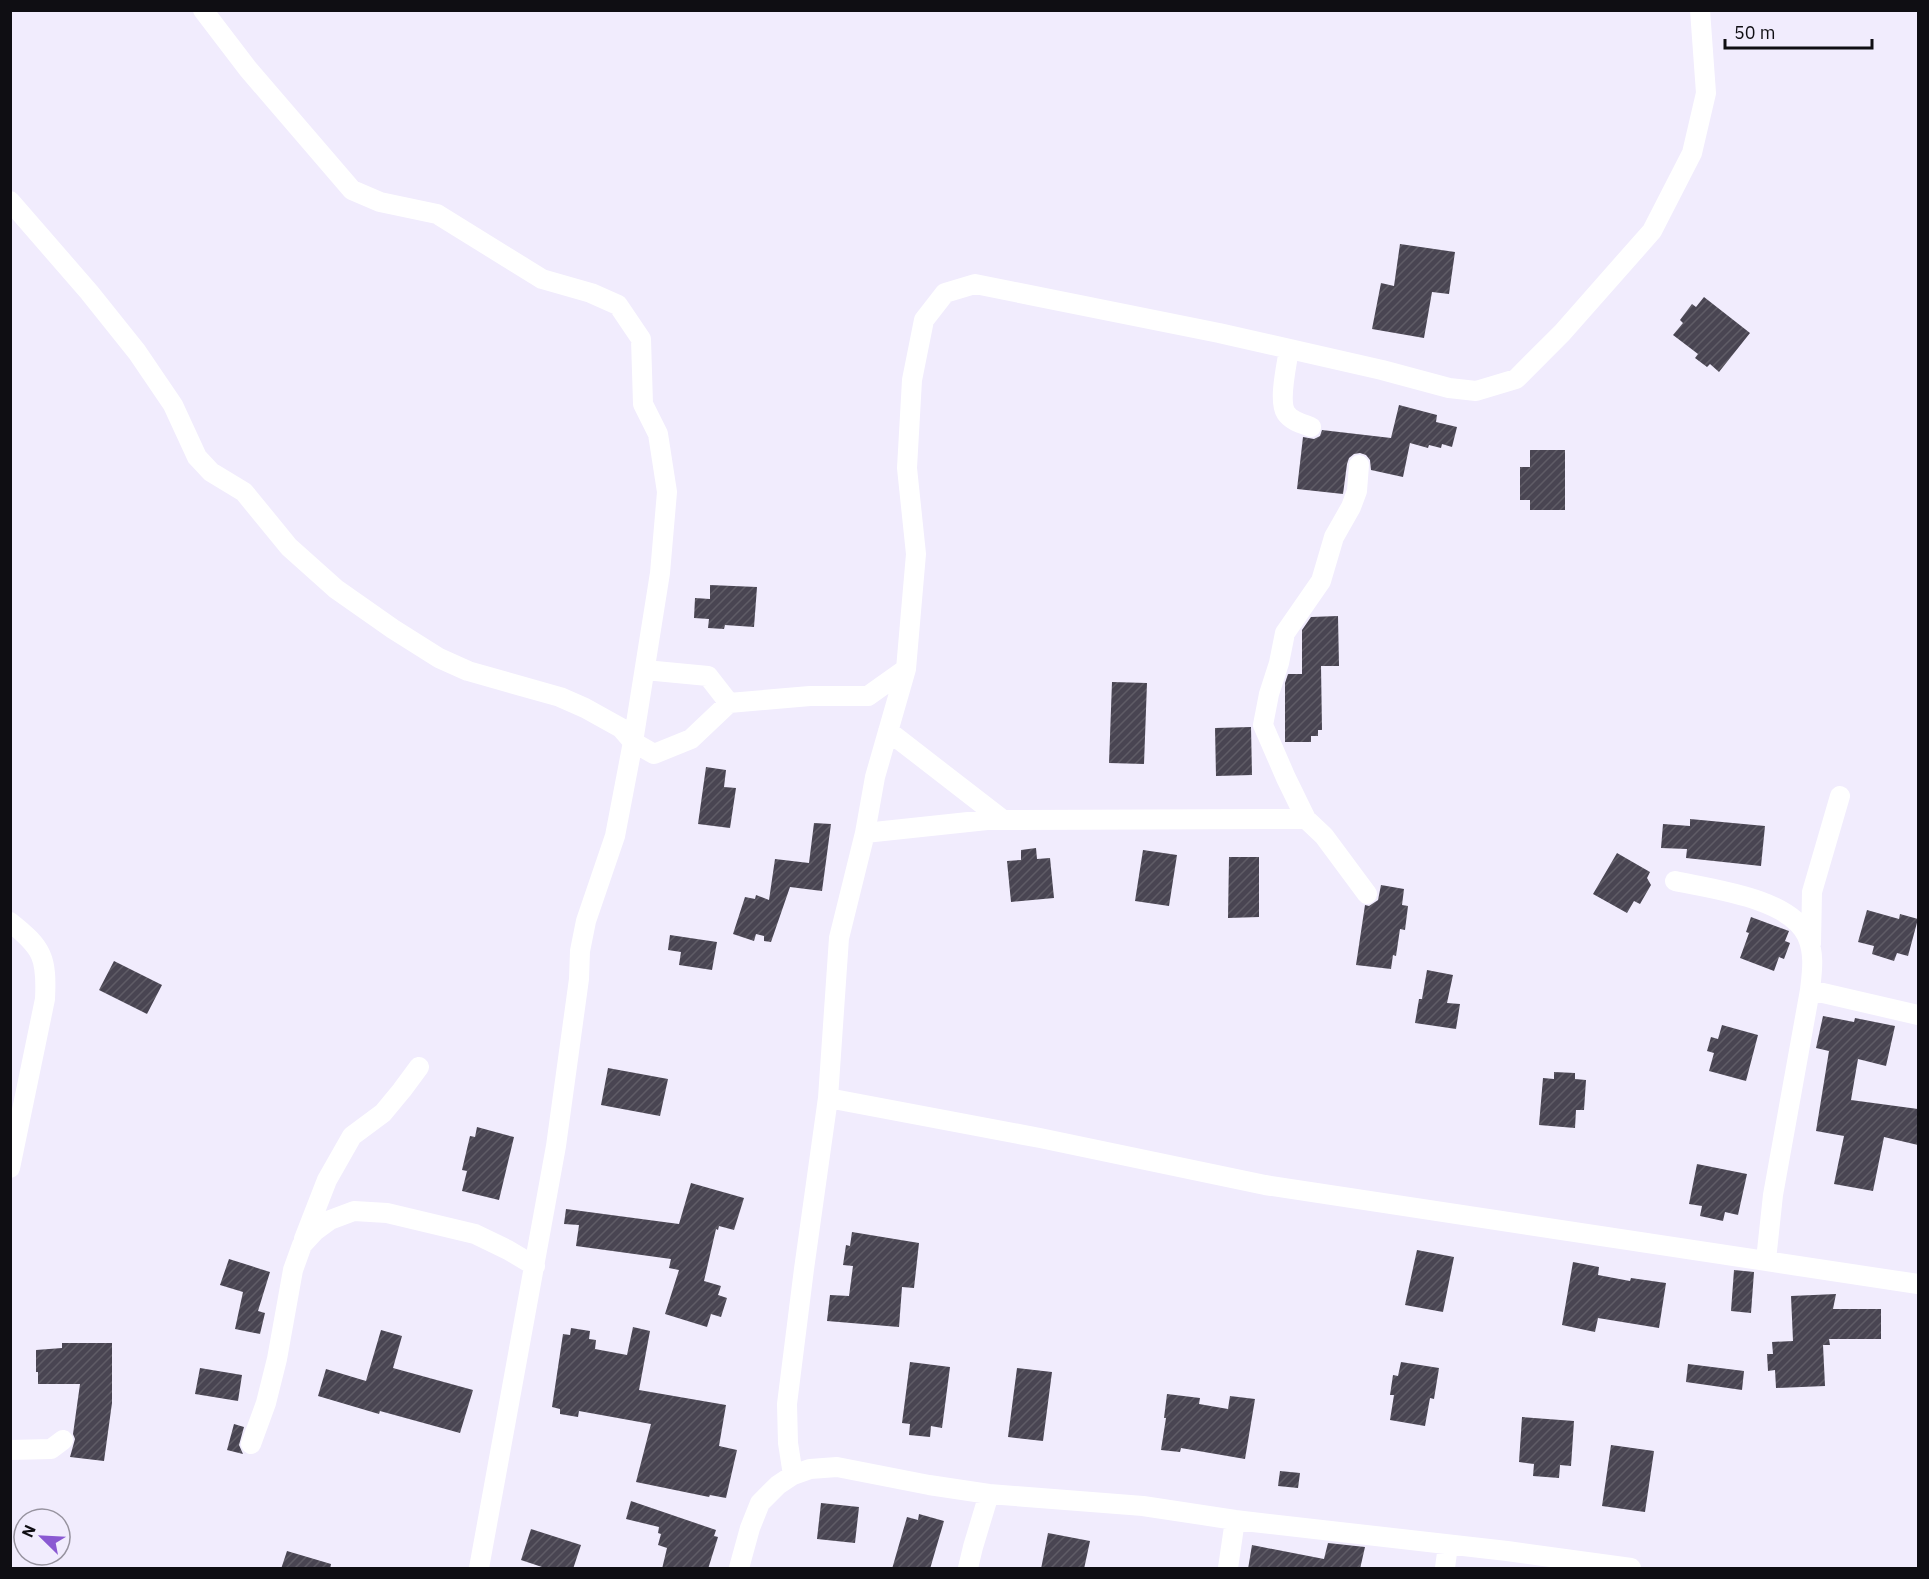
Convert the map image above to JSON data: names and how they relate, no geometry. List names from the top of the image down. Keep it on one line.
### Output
{"scale_bar":"50 m","north":"top left"}
